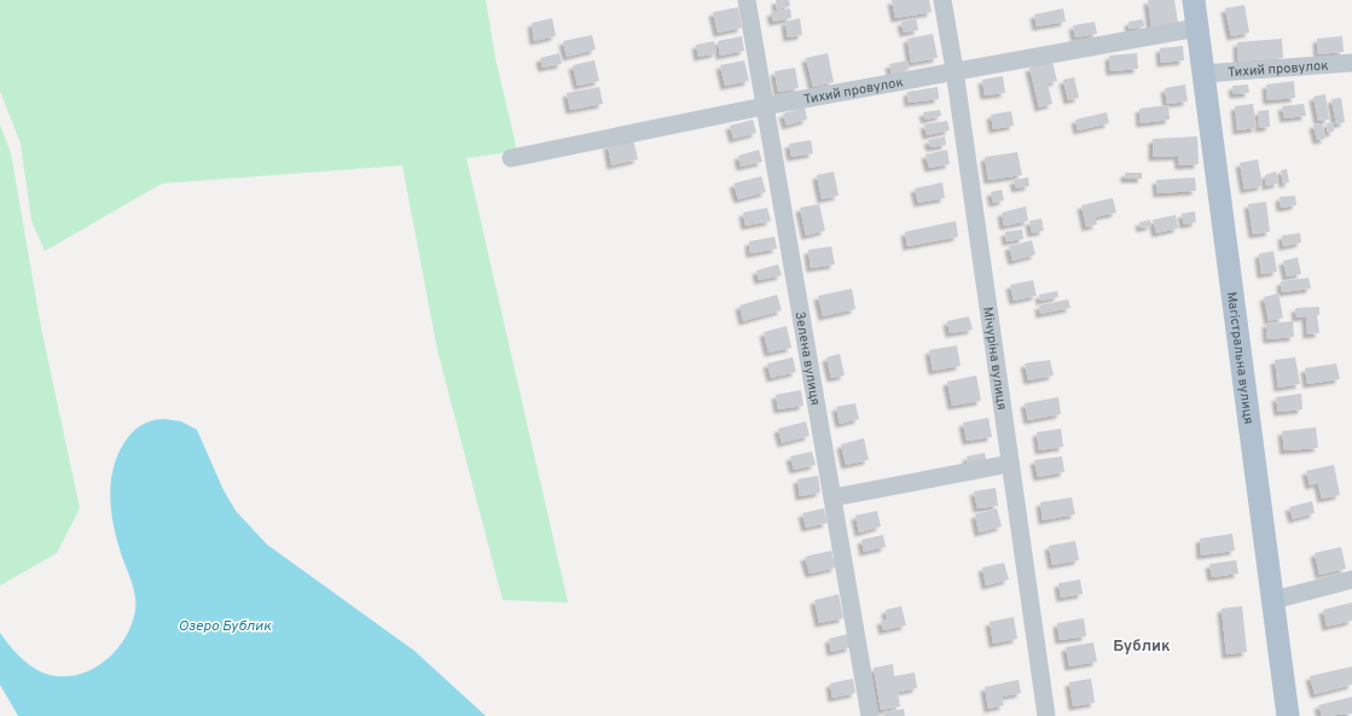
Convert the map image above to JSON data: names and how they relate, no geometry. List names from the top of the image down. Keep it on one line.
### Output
{"streets":{"main road":["Магістральна вулиця"],"street":["Тихий провулок","Зелена вулиця","Мічуріна вулиця"]},"crossings":[["Тихий провулок","Зелена вулиця"],["Тихий провулок","Мічуріна вулиця"],["Тихий провулок","Магістральна вулиця"]],"districts":["Бублик"],"water":["Озеро Бублик"]}
